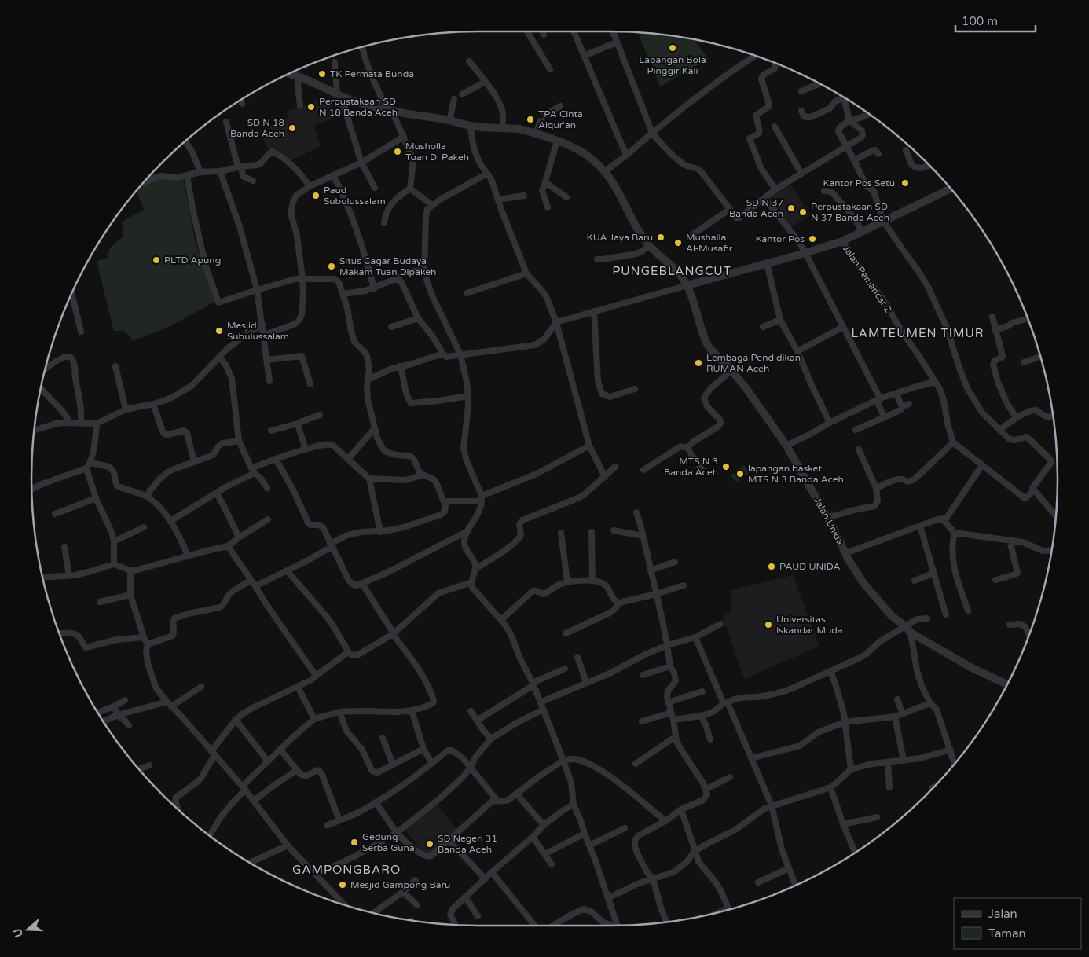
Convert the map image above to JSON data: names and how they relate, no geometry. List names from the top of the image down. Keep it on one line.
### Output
{"streets":{"street":["Jalan Pemancar 2","Jalan Unida"]},"districts":["PUNGEBLANGCUT","LAMTEUMEN TIMUR","GAMPONGBARO"],"places":["Lapangan Bola Pinggir Kali","TK Permata Bunda","Perpustakaan SD N 18 Banda Aceh","TPA Cinta Alqur'an","SD N 18 Banda Aceh","Musholla Tuan Di Pakeh","Kantor Pos Setui","Paud Subulussalam","SD N 37 Banda Aceh","Perpustakaan SD N 37 Banda Aceh","KUA Jaya Baru","Kantor Pos","Mushalla Al-Musafir","PLTD Apung","Situs Cagar Budaya Makam Tuan Dipakeh","Mesjid Subulussalam","Lembaga Pendidikan RUMAN Aceh","MTS N 3 Banda Aceh","lapangan basket MTS N 3 Banda Aceh","PAUD UNIDA","Universitas Iskandar Muda","Gedung Serba Guna","SD Negeri 31 Banda Aceh","Mesjid Gampong Baru"],"legend":["Jalan","Taman"],"scale_bar":"100 m","north":"left"}
